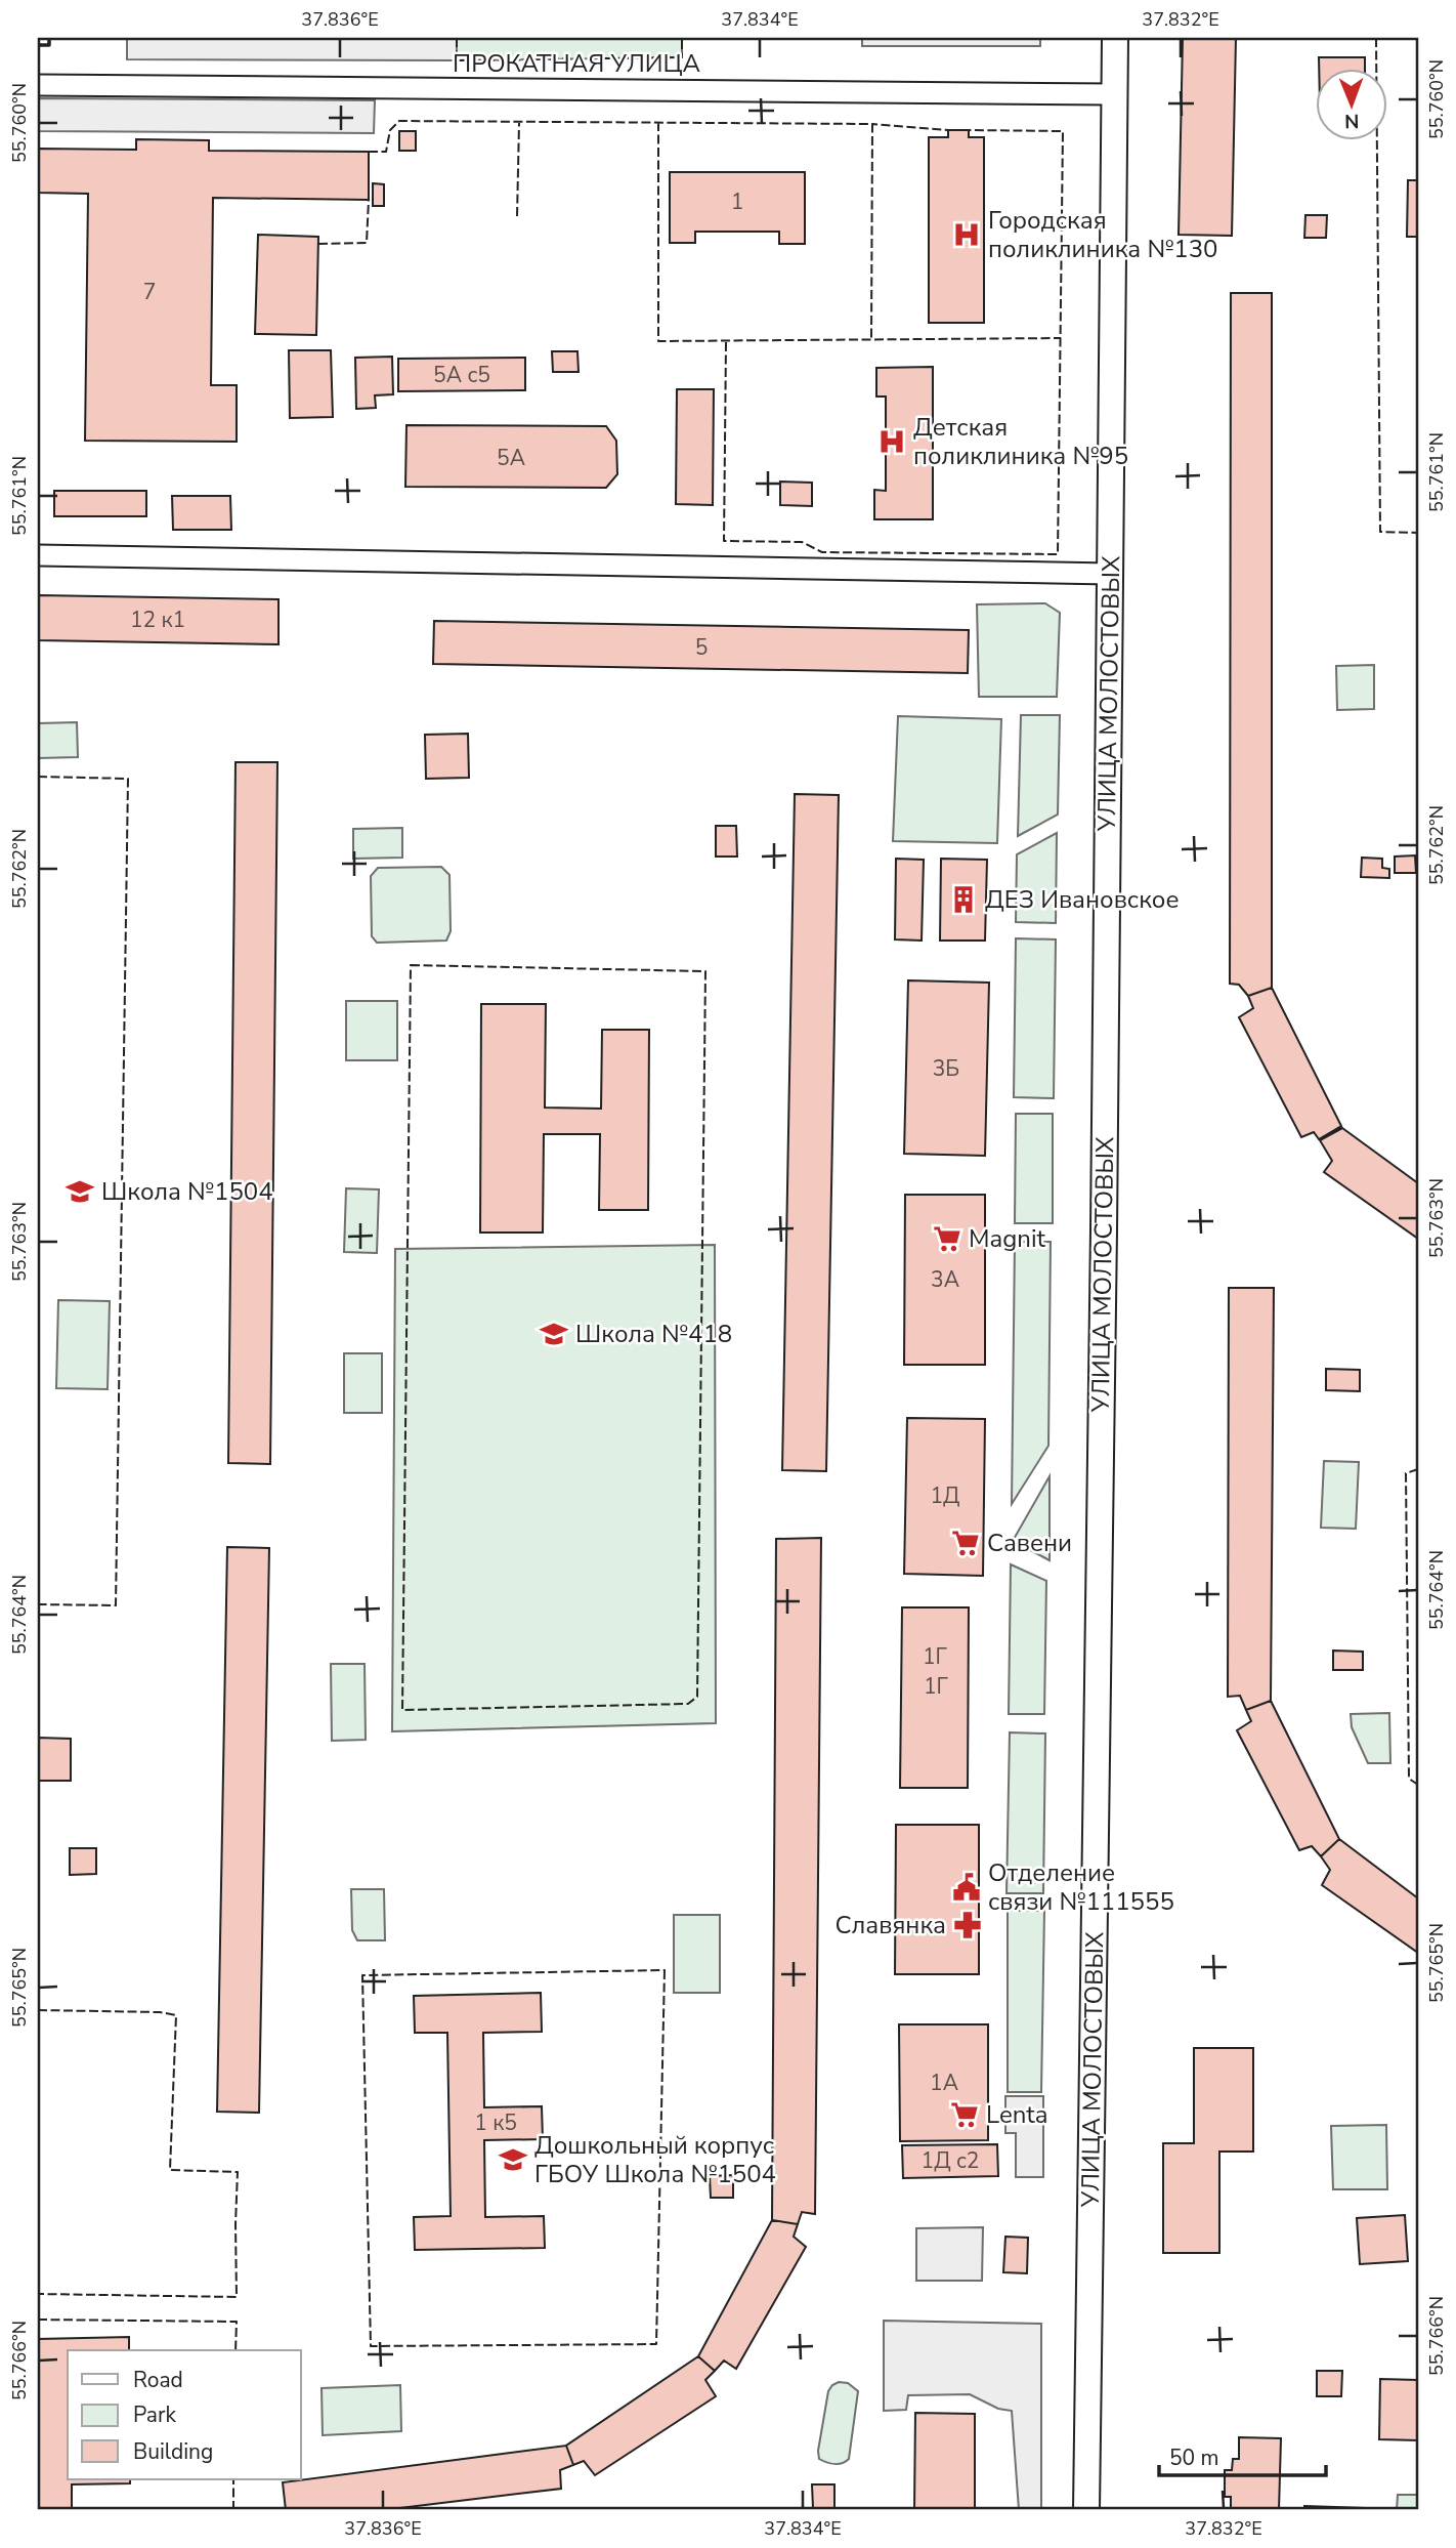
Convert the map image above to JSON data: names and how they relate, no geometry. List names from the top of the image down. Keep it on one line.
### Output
{"streets":{"street":["ПРОКАТНАЯ УЛИЦА","УЛИЦА МОЛОСТОВЫХ"]},"crossings":[["ПРОКАТНАЯ УЛИЦА","УЛИЦА МОЛОСТОВЫХ"]],"places":{"hospital":["Городская поликлиника №130","Детская поликлиника №95"],"building":["ДЕЗ Ивановское"],"school or university":["Школа №1504","Школа №418","Дошкольный корпус ГБОУ Школа №1504"],"supermarket":["Magnit","Савени","Lenta"],"public building":["Отделение связи №111555"],"pharmacy":["Славянка"]},"house_numbers":["1","7","5А с5","5А","12 к1","5","3Б","3А","1Д","1Г","1Г","1А","1 к5","1Д с2"],"legend":["Road","Park","Building"],"scale_bar":"50 m","north":"bottom","coordinates":["37.836°E","37.834°E","37.832°E","55.760°N","55.761°N","55.762°N","55.763°N","55.764°N","55.765°N","55.766°N"]}
